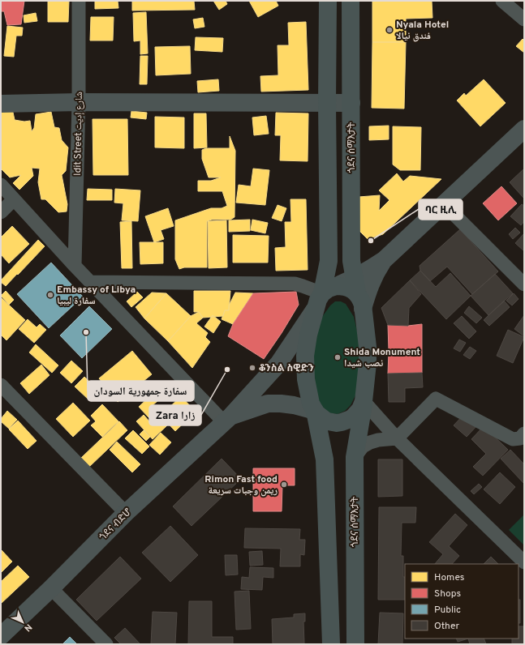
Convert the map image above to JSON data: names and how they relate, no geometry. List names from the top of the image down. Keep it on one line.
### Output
{"streets":{"main road":["ጎደና ሰማእታት","ጎደና ብድሆ"],"street":["Idit Street شارع إديت"]},"places":["Nyala Hotel فندق نيالا","ባር ዚሊ","Embassy of Libya سفارة ليبيا","سفارة جمهورية السودان","Shida Monument نصب شيدا","ቆንስል ስዊድን","Zara زارا","Rimon Fast food ريمن وجبات سريعة"],"legend":["Homes","Shops","Public","Other"],"north":"bottom right"}
